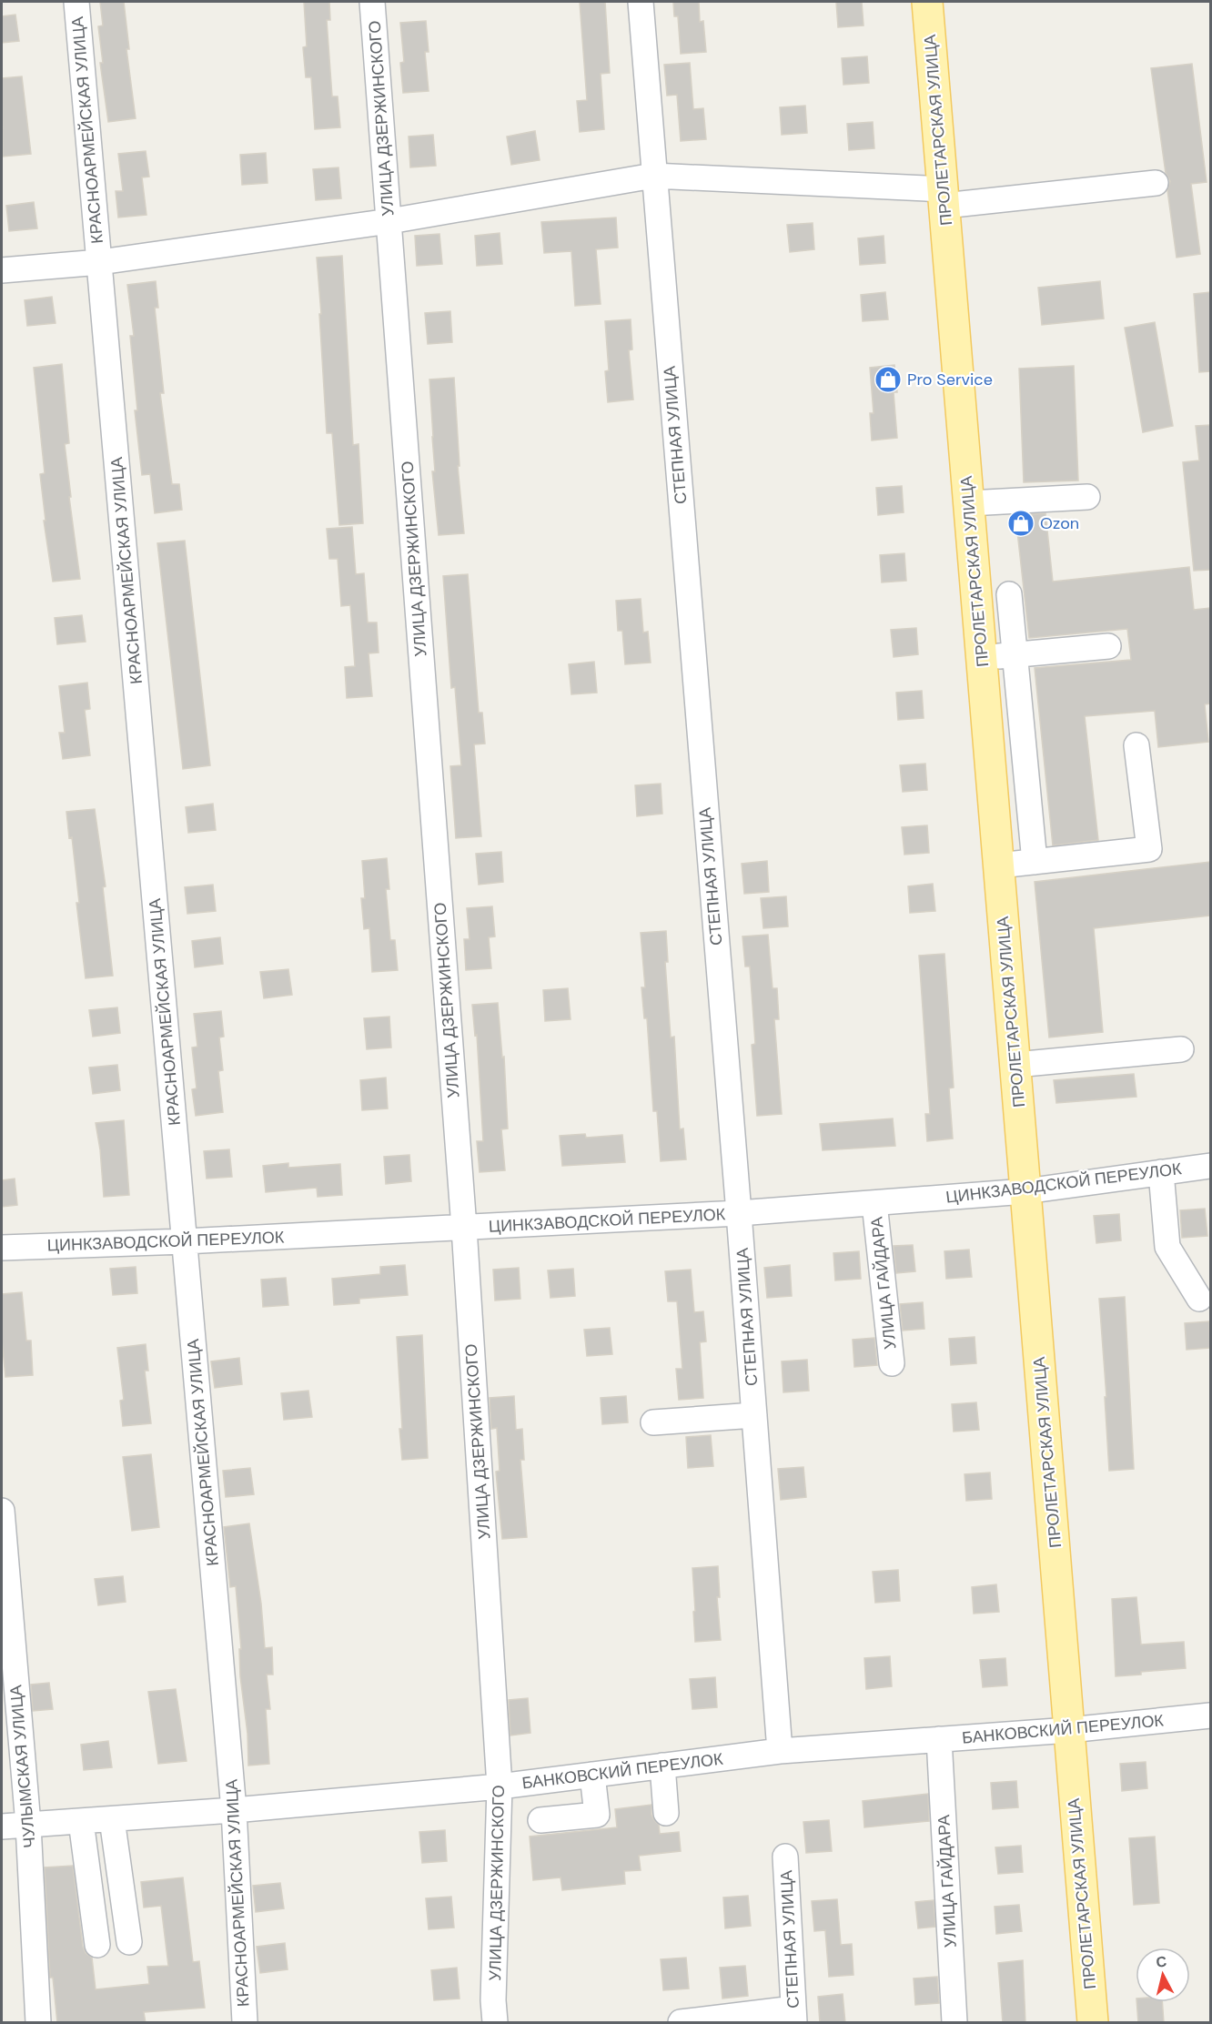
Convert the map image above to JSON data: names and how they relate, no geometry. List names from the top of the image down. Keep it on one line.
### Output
{"streets":{"main road":["ПРОЛЕТАРСКАЯ УЛИЦА"],"street":["УЛИЦА ДЗЕРЖИНСКОГО","КРАСНОАРМЕЙСКАЯ УЛИЦА","СТЕПНАЯ УЛИЦА","ЦИНКЗАВОДСКОЙ ПЕРЕУЛОК","УЛИЦА ГАЙДАРА","БАНКОВСКИЙ ПЕРЕУЛОК","ЧУЛЫМСКАЯ УЛИЦА"]},"crossings":[["УЛИЦА ДЗЕРЖИНСКОГО","ЦИНКЗАВОДСКОЙ ПЕРЕУЛОК"],["УЛИЦА ДЗЕРЖИНСКОГО","БАНКОВСКИЙ ПЕРЕУЛОК"],["КРАСНОАРМЕЙСКАЯ УЛИЦА","ЦИНКЗАВОДСКОЙ ПЕРЕУЛОК"],["КРАСНОАРМЕЙСКАЯ УЛИЦА","БАНКОВСКИЙ ПЕРЕУЛОК"],["ПРОЛЕТАРСКАЯ УЛИЦА","ЦИНКЗАВОДСКОЙ ПЕРЕУЛОК"],["ПРОЛЕТАРСКАЯ УЛИЦА","БАНКОВСКИЙ ПЕРЕУЛОК"],["СТЕПНАЯ УЛИЦА","ЦИНКЗАВОДСКОЙ ПЕРЕУЛОК"],["СТЕПНАЯ УЛИЦА","БАНКОВСКИЙ ПЕРЕУЛОК"],["ЦИНКЗАВОДСКОЙ ПЕРЕУЛОК","УЛИЦА ГАЙДАРА"],["УЛИЦА ГАЙДАРА","БАНКОВСКИЙ ПЕРЕУЛОК"],["БАНКОВСКИЙ ПЕРЕУЛОК","ЧУЛЫМСКАЯ УЛИЦА"]],"places":{"shop":["Pro Service","Ozon"]},"north":"top"}
